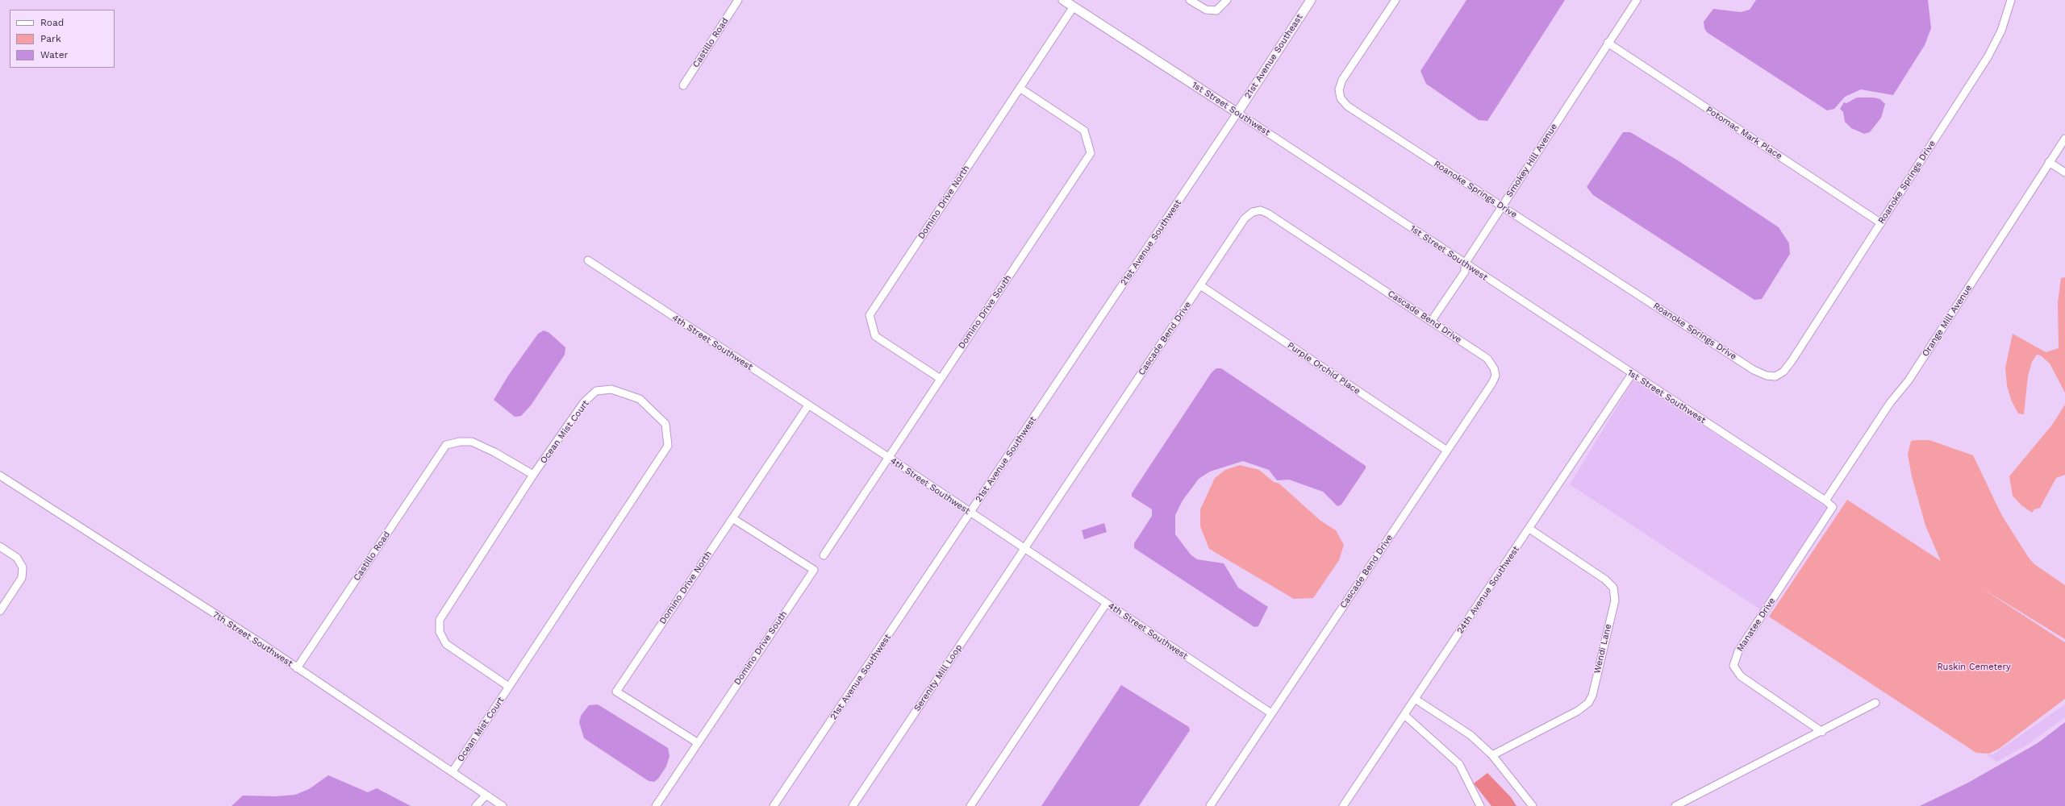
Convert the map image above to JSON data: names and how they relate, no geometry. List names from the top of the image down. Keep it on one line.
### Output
{"streets":{"street":["Castillo Road","21st Avenue Southeast","1st Street Southwest","Potomac Mark Place","Smokey Hill Avenue","Roanoke Springs Drive","Domino Drive North","21st Avenue Southwest","Domino Drive South","Cascade Bend Drive","Orange Mill Avenue","4th Street Southwest","Purple Orchid Place","Ocean Mist Court","24th Avenue Southwest","Manatee Drive","7th Street Southwest","Wendi Lane","Serenity Mill Loop"]},"crossings":[["Castillo Road","Ocean Mist Court"],["Castillo Road","7th Street Southwest"],["21st Avenue Southeast","1st Street Southwest"],["21st Avenue Southeast","21st Avenue Southwest"],["1st Street Southwest","Smokey Hill Avenue"],["1st Street Southwest","Domino Drive North"],["1st Street Southwest","21st Avenue Southwest"],["1st Street Southwest","Orange Mill Avenue"],["1st Street Southwest","24th Avenue Southwest"],["1st Street Southwest","Manatee Drive"],["Potomac Mark Place","Smokey Hill Avenue"],["Potomac Mark Place","Roanoke Springs Drive"],["Smokey Hill Avenue","Roanoke Springs Drive"],["Smokey Hill Avenue","Cascade Bend Drive"],["Domino Drive North","Domino Drive South"],["Domino Drive North","4th Street Southwest"],["21st Avenue Southwest","4th Street Southwest"],["Domino Drive South","4th Street Southwest"],["Cascade Bend Drive","4th Street Southwest"],["Cascade Bend Drive","Purple Orchid Place"],["Cascade Bend Drive","Serenity Mill Loop"],["4th Street Southwest","Serenity Mill Loop"],["Ocean Mist Court","7th Street Southwest"],["24th Avenue Southwest","Wendi Lane"]],"parks":["Ruskin Cemetery"],"legend":["Road","Park","Water"]}
